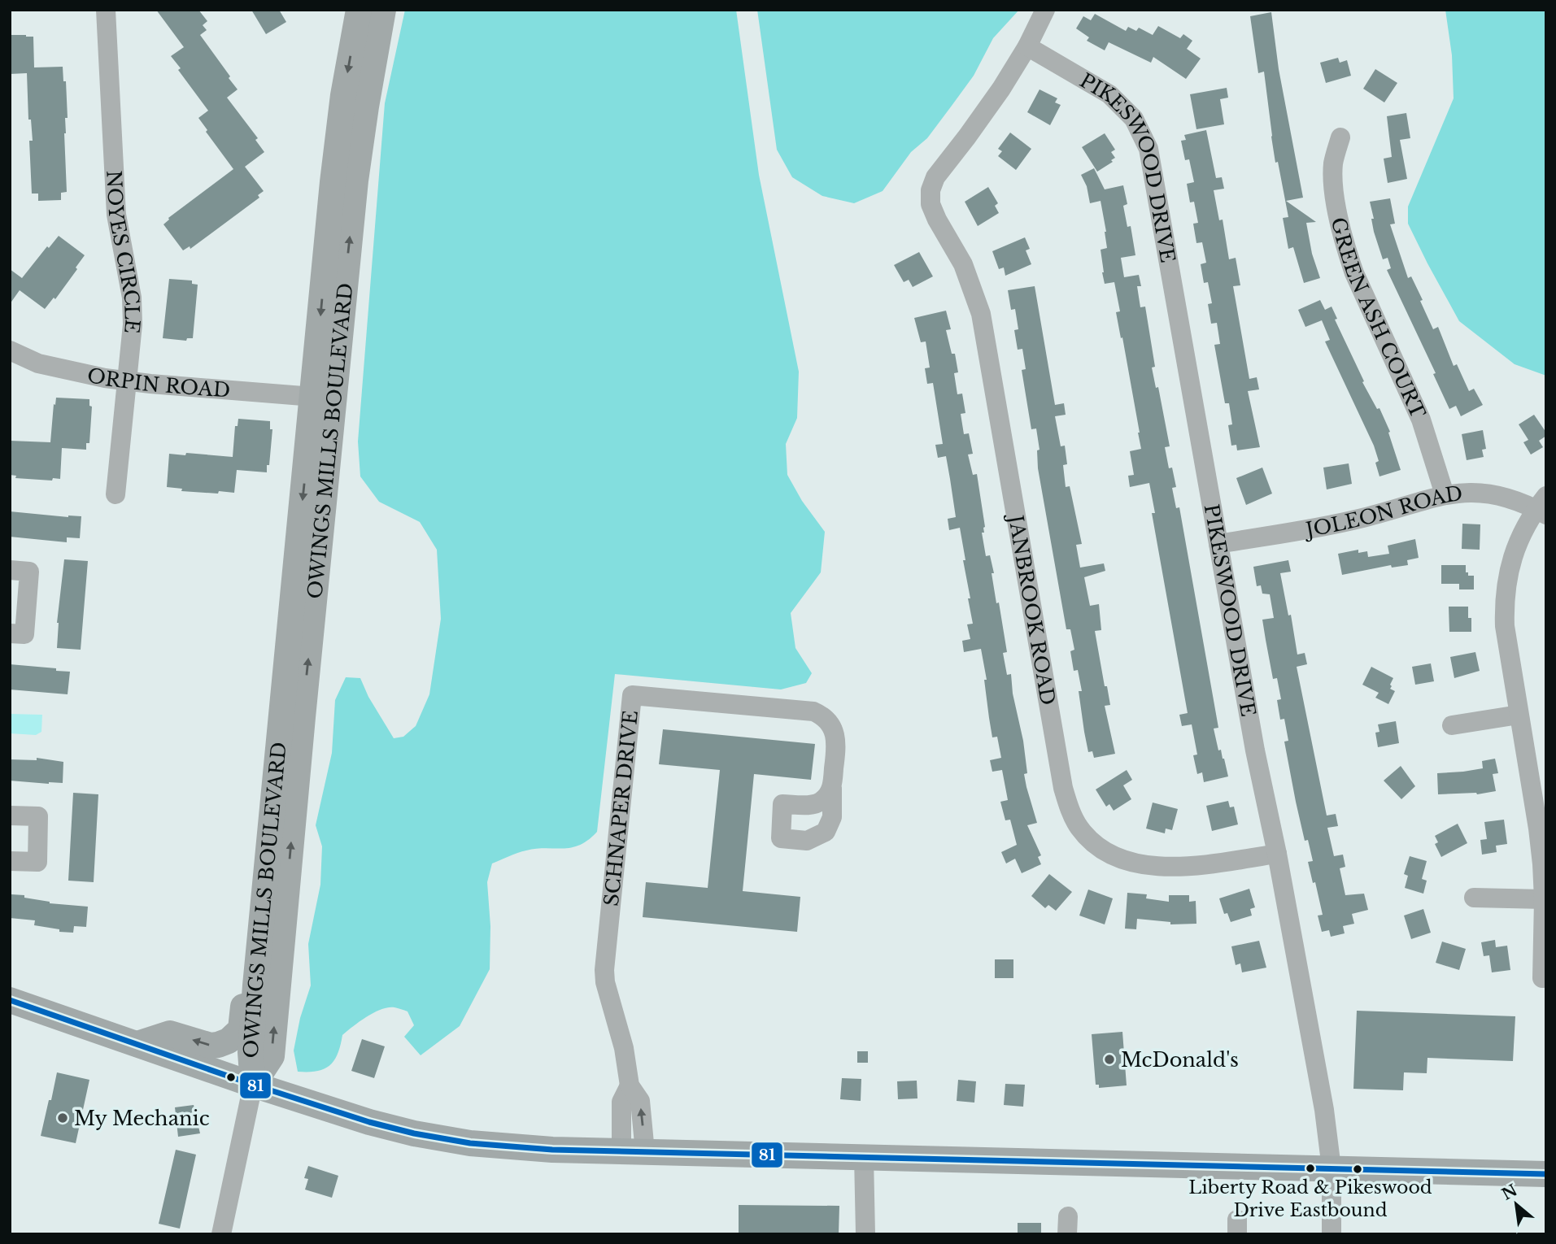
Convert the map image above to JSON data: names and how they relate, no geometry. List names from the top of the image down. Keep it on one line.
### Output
{"streets":{"main road":["OWINGS MILLS BOULEVARD"],"street":["PIKESWOOD DRIVE","NOYES CIRCLE","GREEN ASH COURT","ORPIN ROAD","JOLEON ROAD","JANBROOK ROAD","SCHNAPER DRIVE"]},"crossings":[["PIKESWOOD DRIVE","JOLEON ROAD"],["PIKESWOOD DRIVE","JANBROOK ROAD"],["NOYES CIRCLE","ORPIN ROAD"],["GREEN ASH COURT","JOLEON ROAD"],["ORPIN ROAD","OWINGS MILLS BOULEVARD"]],"places":["McDonald's","My Mechanic","Liberty Road & Pikeswood Drive Eastbound"],"lines":["transit line 81"],"north":"top left"}
